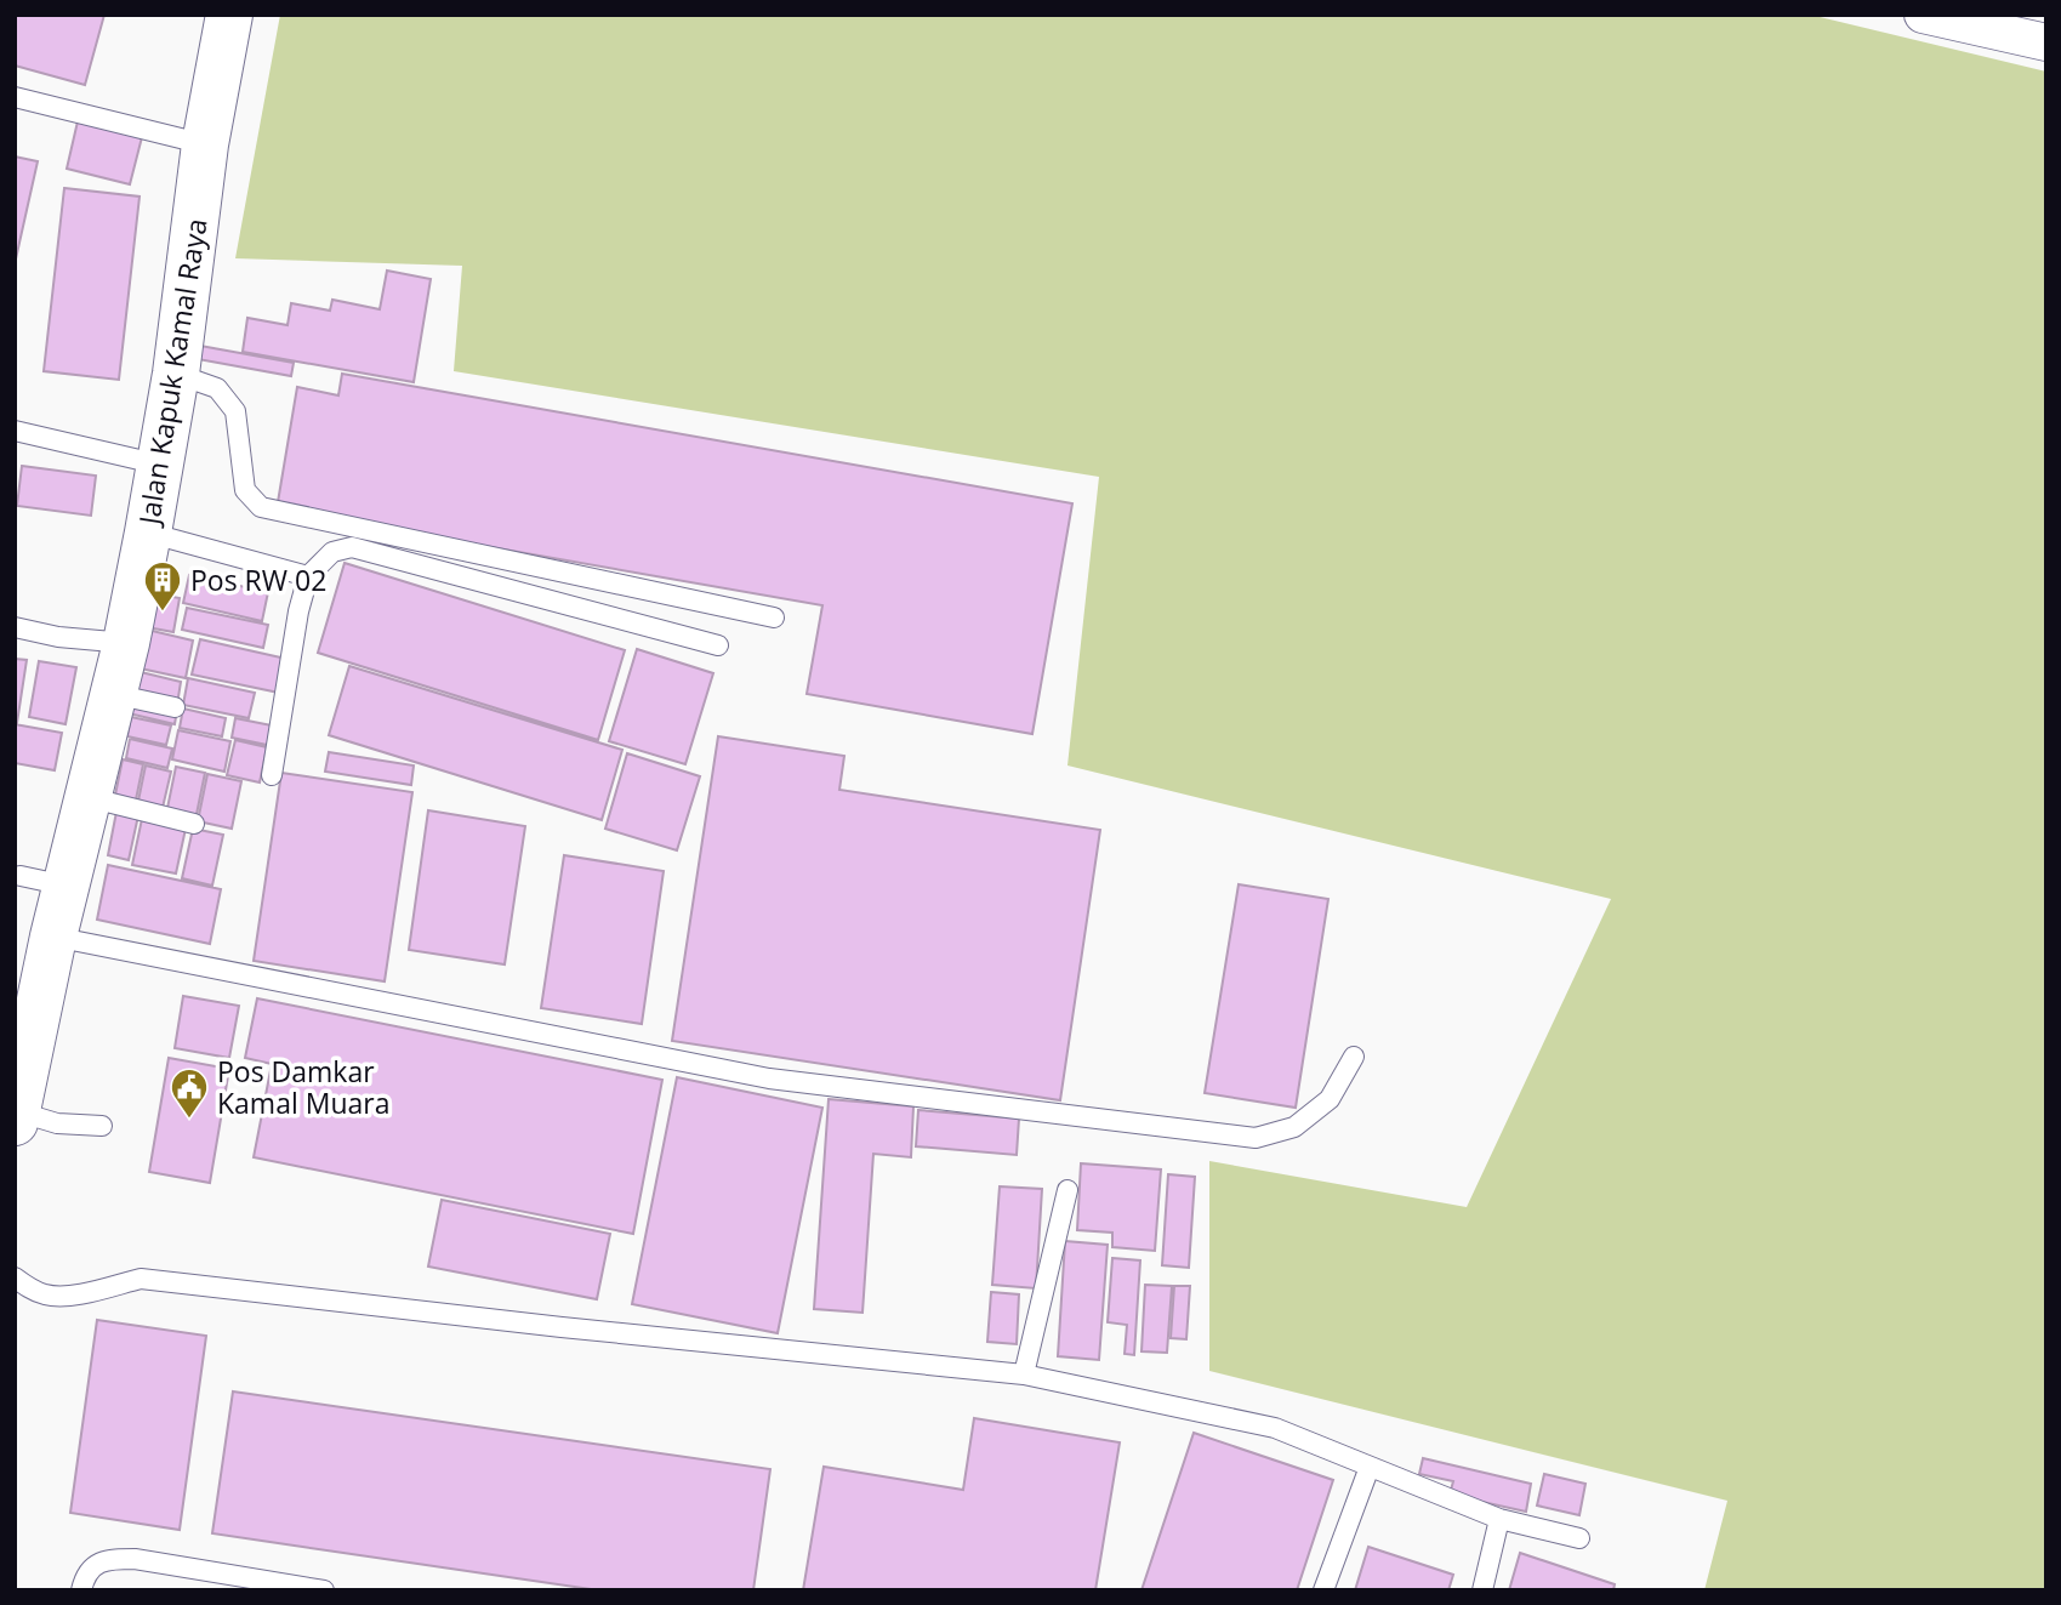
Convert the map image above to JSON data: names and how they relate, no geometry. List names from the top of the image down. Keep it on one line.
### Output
{"streets":{"main road":["Jalan Kapuk Kamal Raya"]},"places":{"building":["Pos RW 02"],"public building":["Pos Damkar Kamal Muara"]}}
